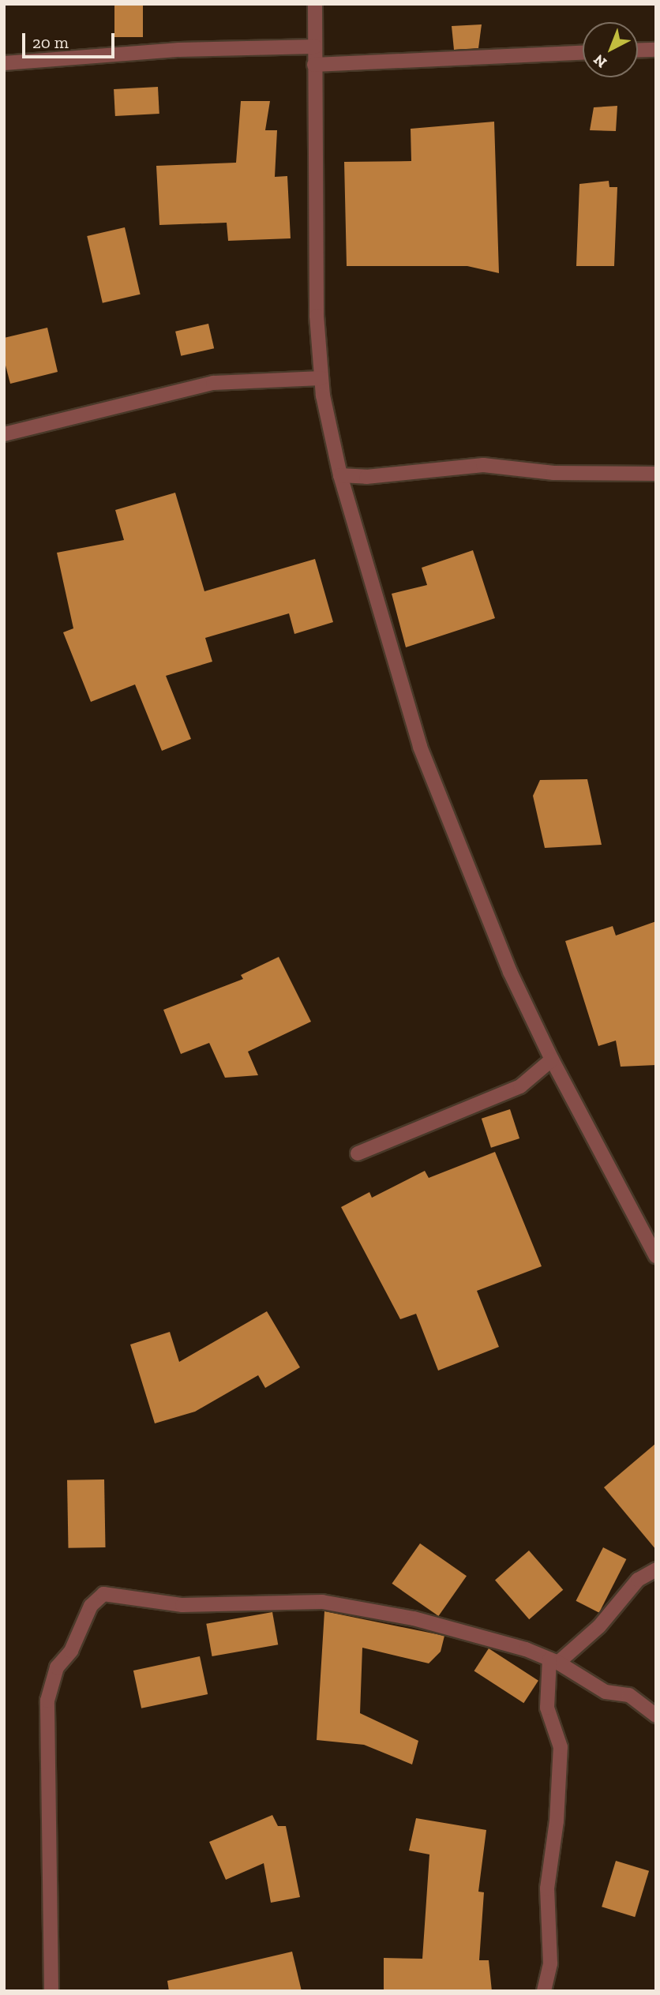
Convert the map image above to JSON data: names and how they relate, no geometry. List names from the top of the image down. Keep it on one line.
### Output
{"scale_bar":"20 m","north":"bottom left"}
